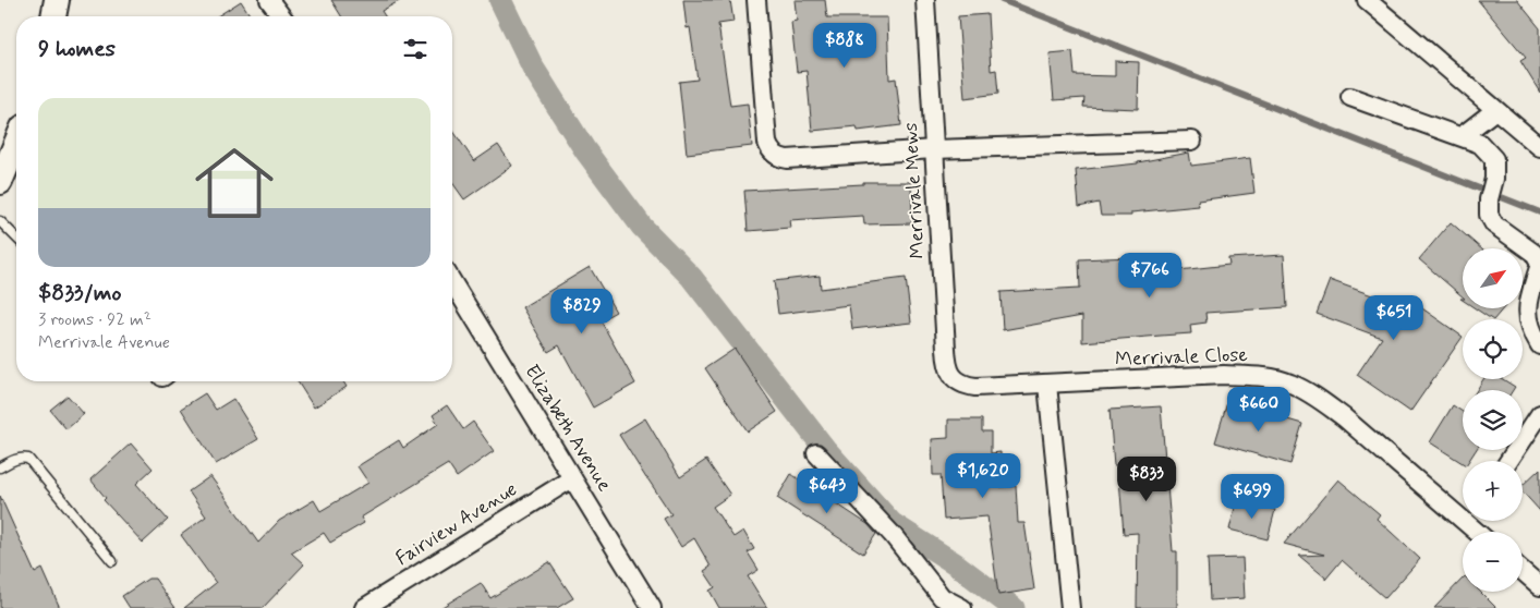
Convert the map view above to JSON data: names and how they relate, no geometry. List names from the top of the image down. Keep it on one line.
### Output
{"streets":{"street":["Merrivale Mews","Merrivale Close","Elizabeth Avenue","Fairview Avenue"]},"crossings":[["Merrivale Mews","Merrivale Close"],["Elizabeth Avenue","Fairview Avenue"]],"north":"top right","page":{"heading":"9 homes","price":["$888","$766","$829","$651","$660","$1,620","$833","$643","$699"],"list":[{"name":"$833/mo","note":"3 rooms · 92 m² · Merrivale Avenue"}],"map_buttons":["+","−"]}}
